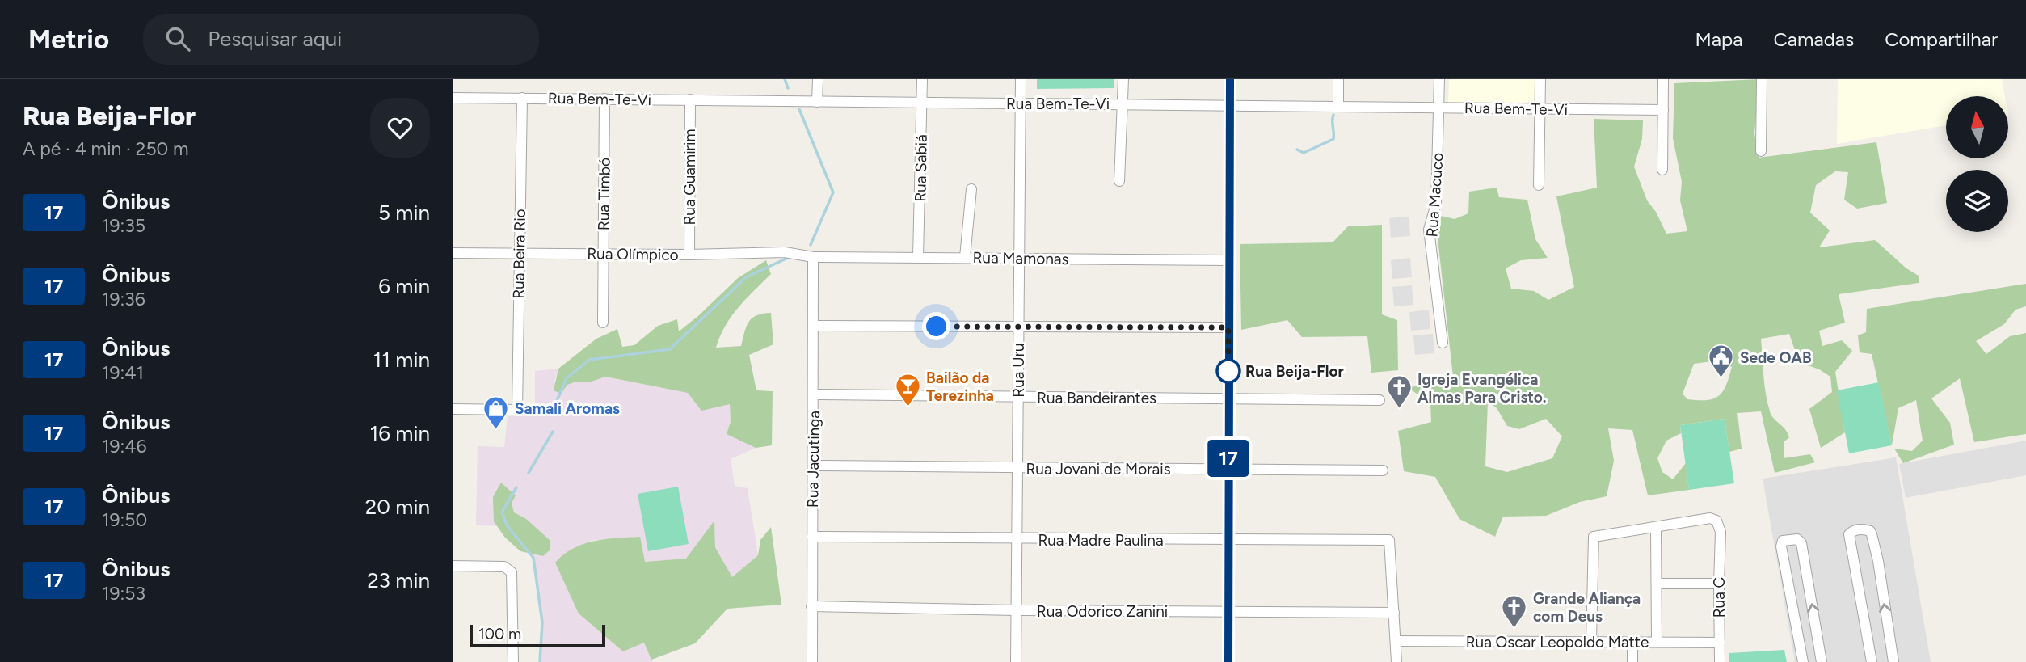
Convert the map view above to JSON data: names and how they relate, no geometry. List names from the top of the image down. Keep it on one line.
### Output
{"streets":{"street":["Rua Bem-Te-Vi","Rua Sabiá","Rua Guamirim","Rua Timbó","Rua Macuco","Rua Beira Rio","Rua Olímpico","Rua Mamonas","Rua Uru","Rua Bandeirantes","Rua Jacutinga","Rua Jovani de Morais","Rua Madre Paulina","Rua C","Rua Odorico Zanini","Rua Oscar Leopoldo Matte"]},"crossings":[["Rua Bem-Te-Vi","Rua Sabiá"],["Rua Bem-Te-Vi","Rua Guamirim"],["Rua Bem-Te-Vi","Rua Timbó"],["Rua Bem-Te-Vi","Rua Macuco"],["Rua Bem-Te-Vi","Rua Beira Rio"],["Rua Bem-Te-Vi","Rua Uru"],["Rua Sabiá","Rua Mamonas"],["Rua Guamirim","Rua Olímpico"],["Rua Timbó","Rua Olímpico"],["Rua Beira Rio","Rua Olímpico"],["Rua Olímpico","Rua Mamonas"],["Rua Olímpico","Rua Jacutinga"],["Rua Mamonas","Rua Uru"],["Rua Mamonas","Rua Jacutinga"],["Rua Uru","Rua Bandeirantes"],["Rua Uru","Rua Jovani de Morais"],["Rua Uru","Rua Madre Paulina"],["Rua Uru","Rua Odorico Zanini"],["Rua Bandeirantes","Rua Jacutinga"],["Rua Jacutinga","Rua Jovani de Morais"],["Rua Jacutinga","Rua Madre Paulina"],["Rua Jacutinga","Rua Odorico Zanini"],["Rua Madre Paulina","Rua Odorico Zanini"],["Rua C","Rua Oscar Leopoldo Matte"]],"places":{"other":["Rua Beija-Flor"],"public building":["Sede OAB"],"bar":["Bailão da Terezinha"],"church":["Igreja Evangélica Almas Para Cristo.","Grande Aliança com Deus"],"shop":["Samali Aromas"]},"lines":["bus line 17"],"scale_bar":"100 m","north":"top","page":{"header":"Metrio","search":"Pesquisar aqui","nav":["Mapa","Camadas","Compartilhar"],"heading":["Rua Beija-Flor","A pé · 4 min · 250 m"],"on_map":"17","list":[{"mark":"17","name":"Ônibus","note":"19:35","value":"5 min"},{"mark":"17","name":"Ônibus","note":"19:36","value":"6 min"},{"mark":"17","name":"Ônibus","note":"19:41","value":"11 min"},{"mark":"17","name":"Ônibus","note":"19:46","value":"16 min"},{"mark":"17","name":"Ônibus","note":"19:50","value":"20 min"},{"mark":"17","name":"Ônibus","note":"19:53","value":"23 min"}],"scale":"100 m"}}
